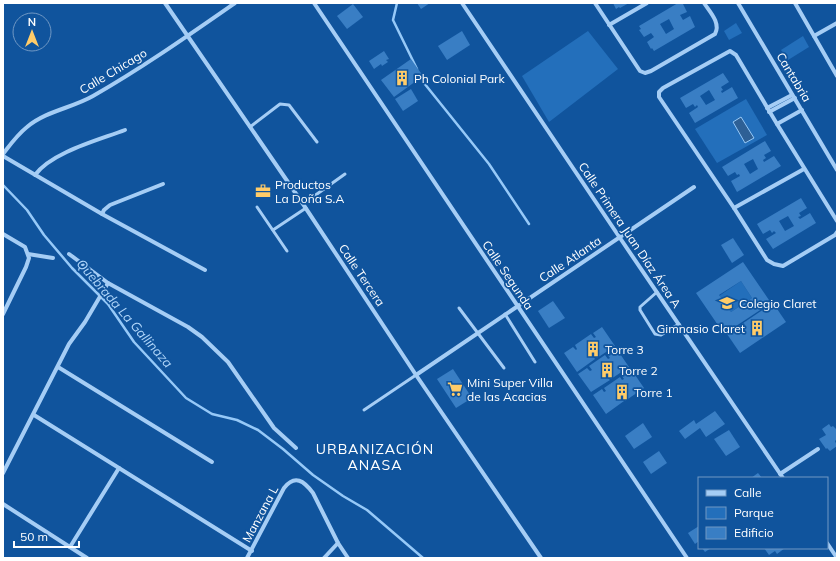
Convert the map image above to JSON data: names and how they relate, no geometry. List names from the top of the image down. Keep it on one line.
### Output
{"streets":{"street":["Calle Chicago","Cantabria","Calle Primera Juan Díaz Área A","Calle Atlanta","Calle Tercera","Calle Segunda","Manzana L"]},"crossings":[["Calle Chicago","Calle Tercera"],["Calle Primera Juan Díaz Área A","Calle Atlanta"],["Calle Atlanta","Calle Tercera"],["Calle Atlanta","Calle Segunda"]],"districts":["URBANIZACIÓN ANASA"],"water":["Quebrada La Gallinaza"],"places":{"building":["Ph Colonial Park","Gimnasio Claret","Torre 3","Torre 2","Torre 1"],"office":["Productos La Doña S.A"],"school or university":["Colegio Claret"],"supermarket":["Mini Super Villa de las Acacias"]},"legend":["Calle","Parque","Edificio"],"scale_bar":"50 m","north":"top"}
